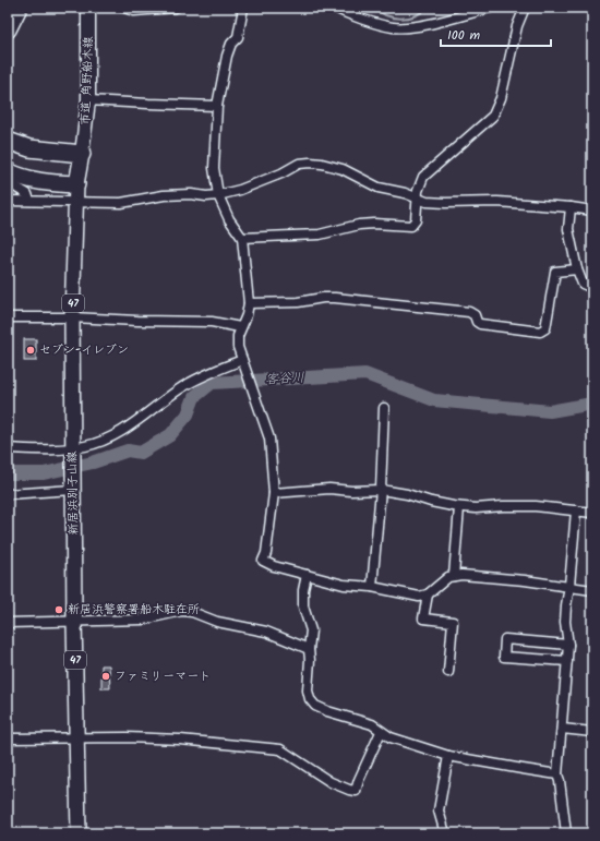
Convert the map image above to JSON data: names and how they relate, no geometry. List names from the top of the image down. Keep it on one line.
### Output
{"streets":{"main road":["47","新居浜別子山線"],"street":["市道 角野船木線"]},"crossings":[["市道 角野船木線","新居浜別子山線"]],"water":["客谷川"],"places":["セブン-イレブン","新居浜警察署船木駐在所","ファミリーマート"],"scale_bar":"100 m"}
